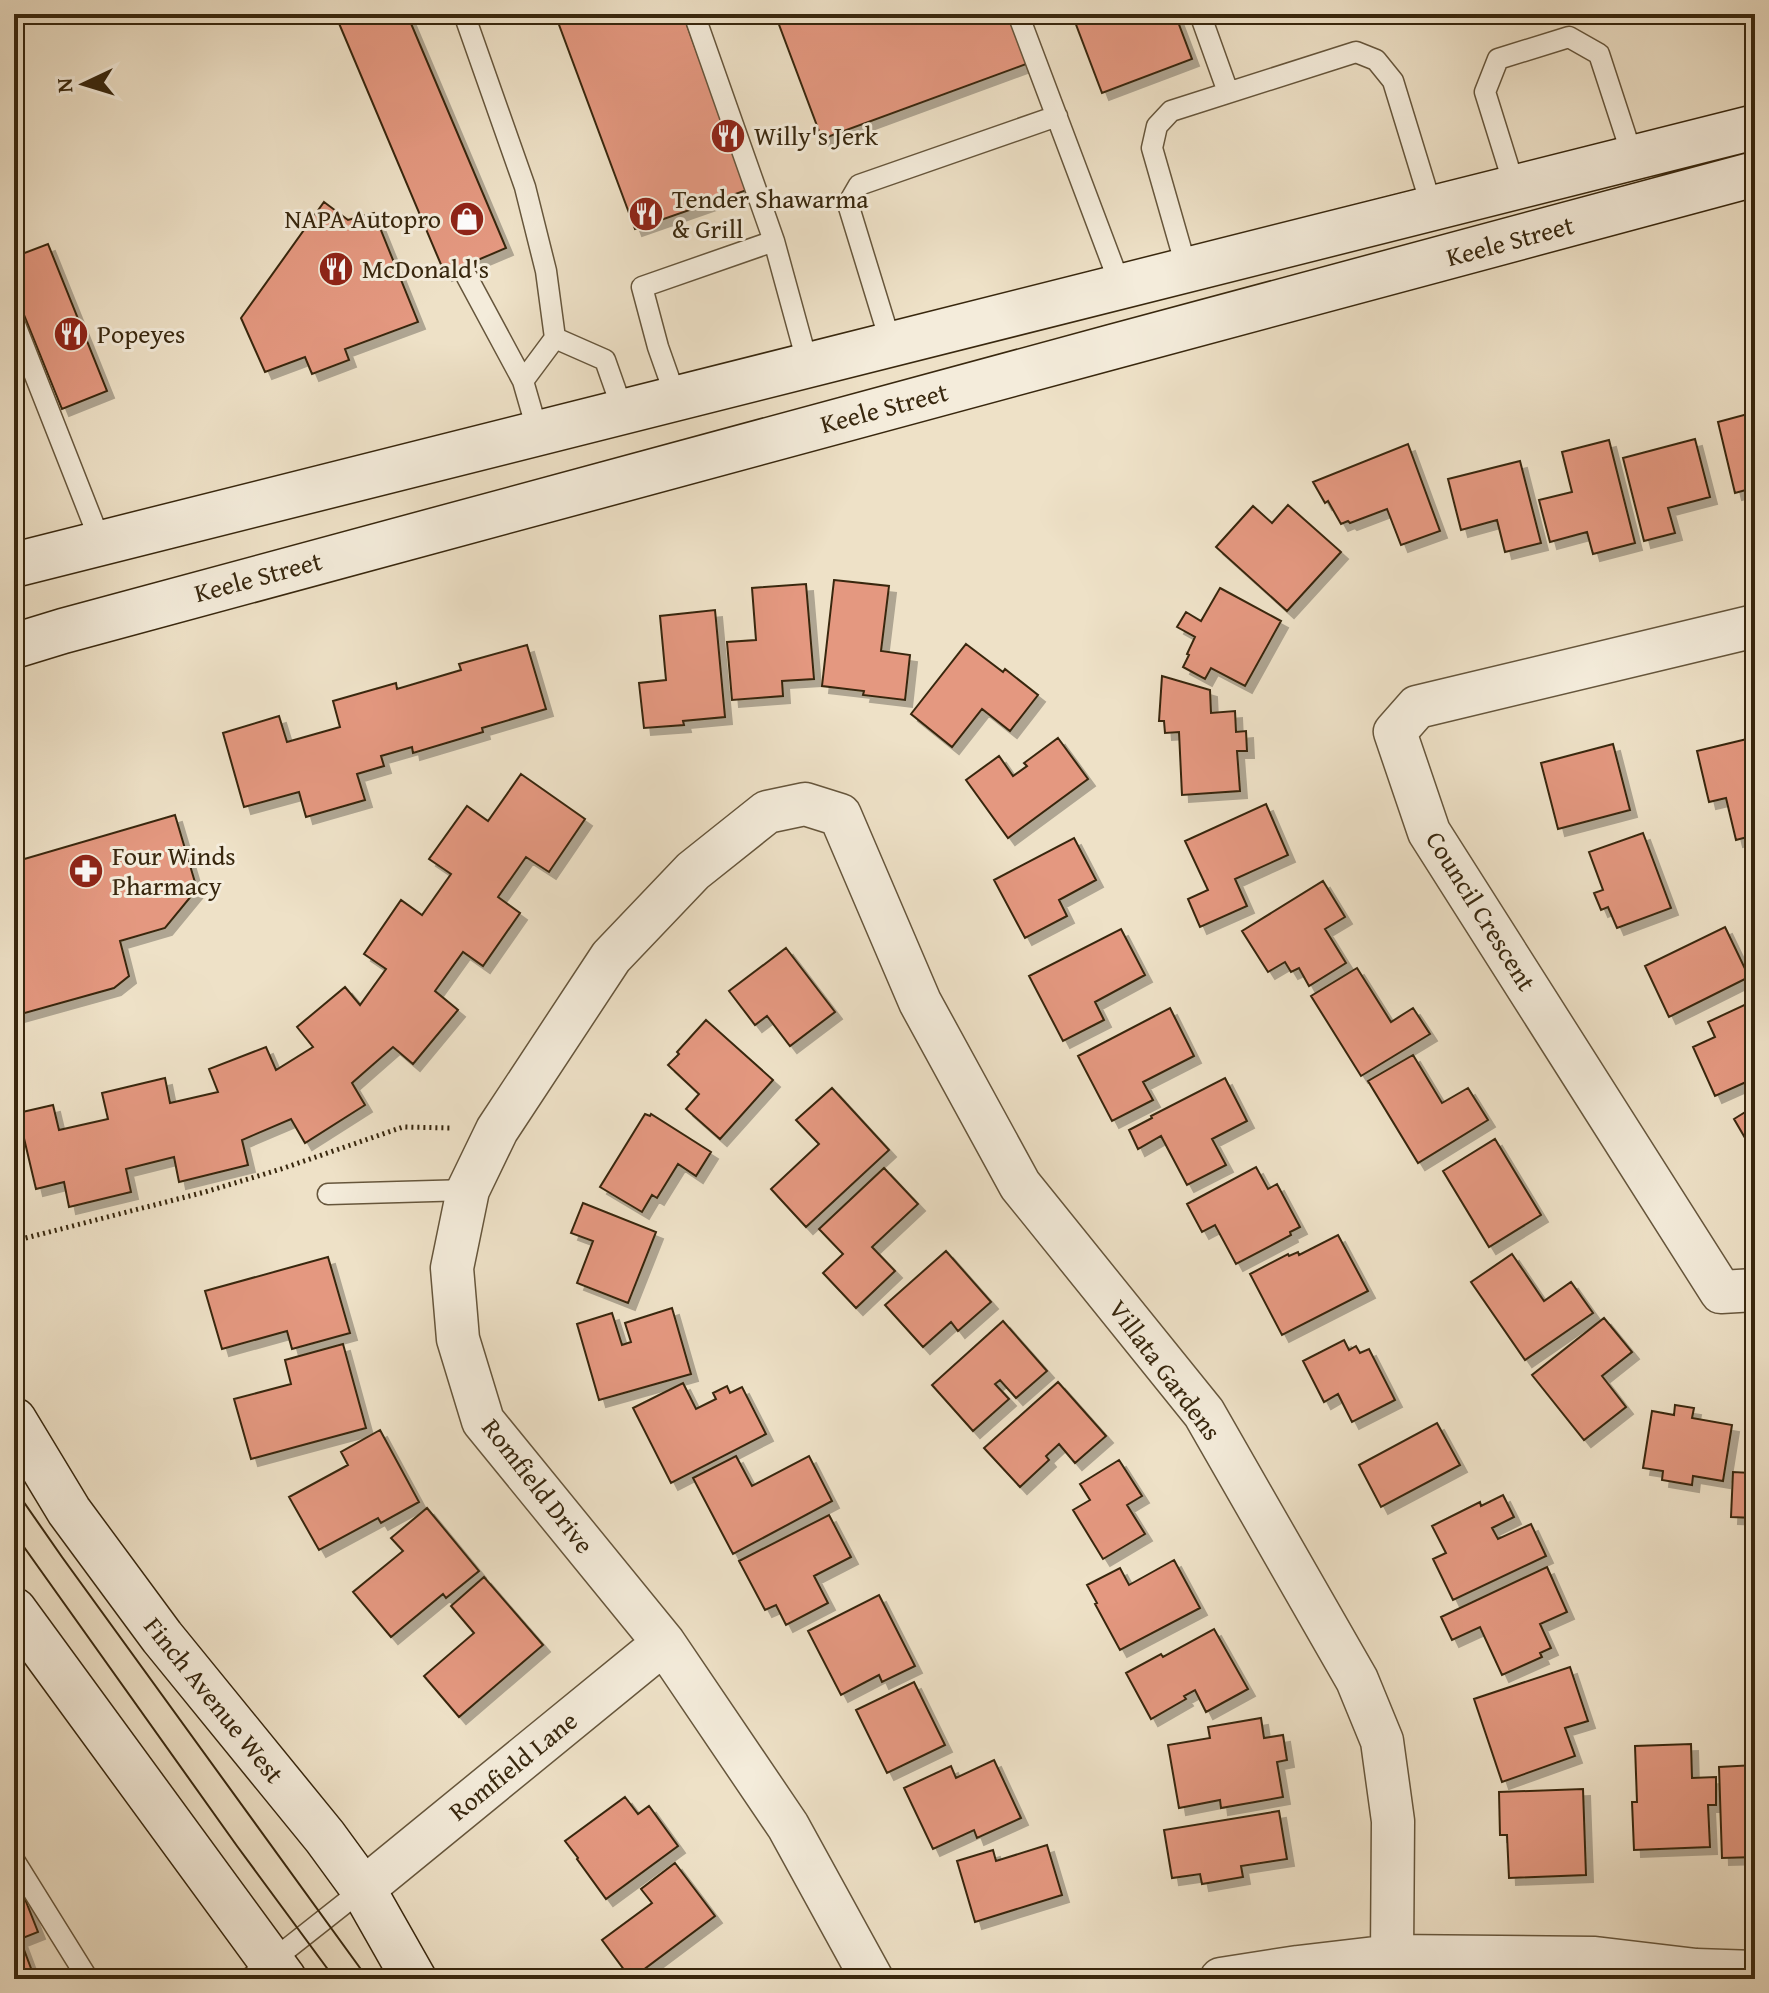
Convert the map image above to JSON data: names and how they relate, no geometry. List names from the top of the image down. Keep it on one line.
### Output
{"streets":{"main road":["Keele Street","Finch Avenue West"],"street":["Council Crescent","Villata Gardens","Romfield Drive","Romfield Lane"]},"crossings":[["Villata Gardens","Romfield Drive"],["Romfield Drive","Romfield Lane"],["Finch Avenue West","Romfield Lane"]],"places":{"restaurant":["Willy's Jerk","Tender Shawarma & Grill","McDonald's","Popeyes"],"shop":["NAPA Autopro"],"pharmacy":["Four Winds Pharmacy"]},"north":"left"}
